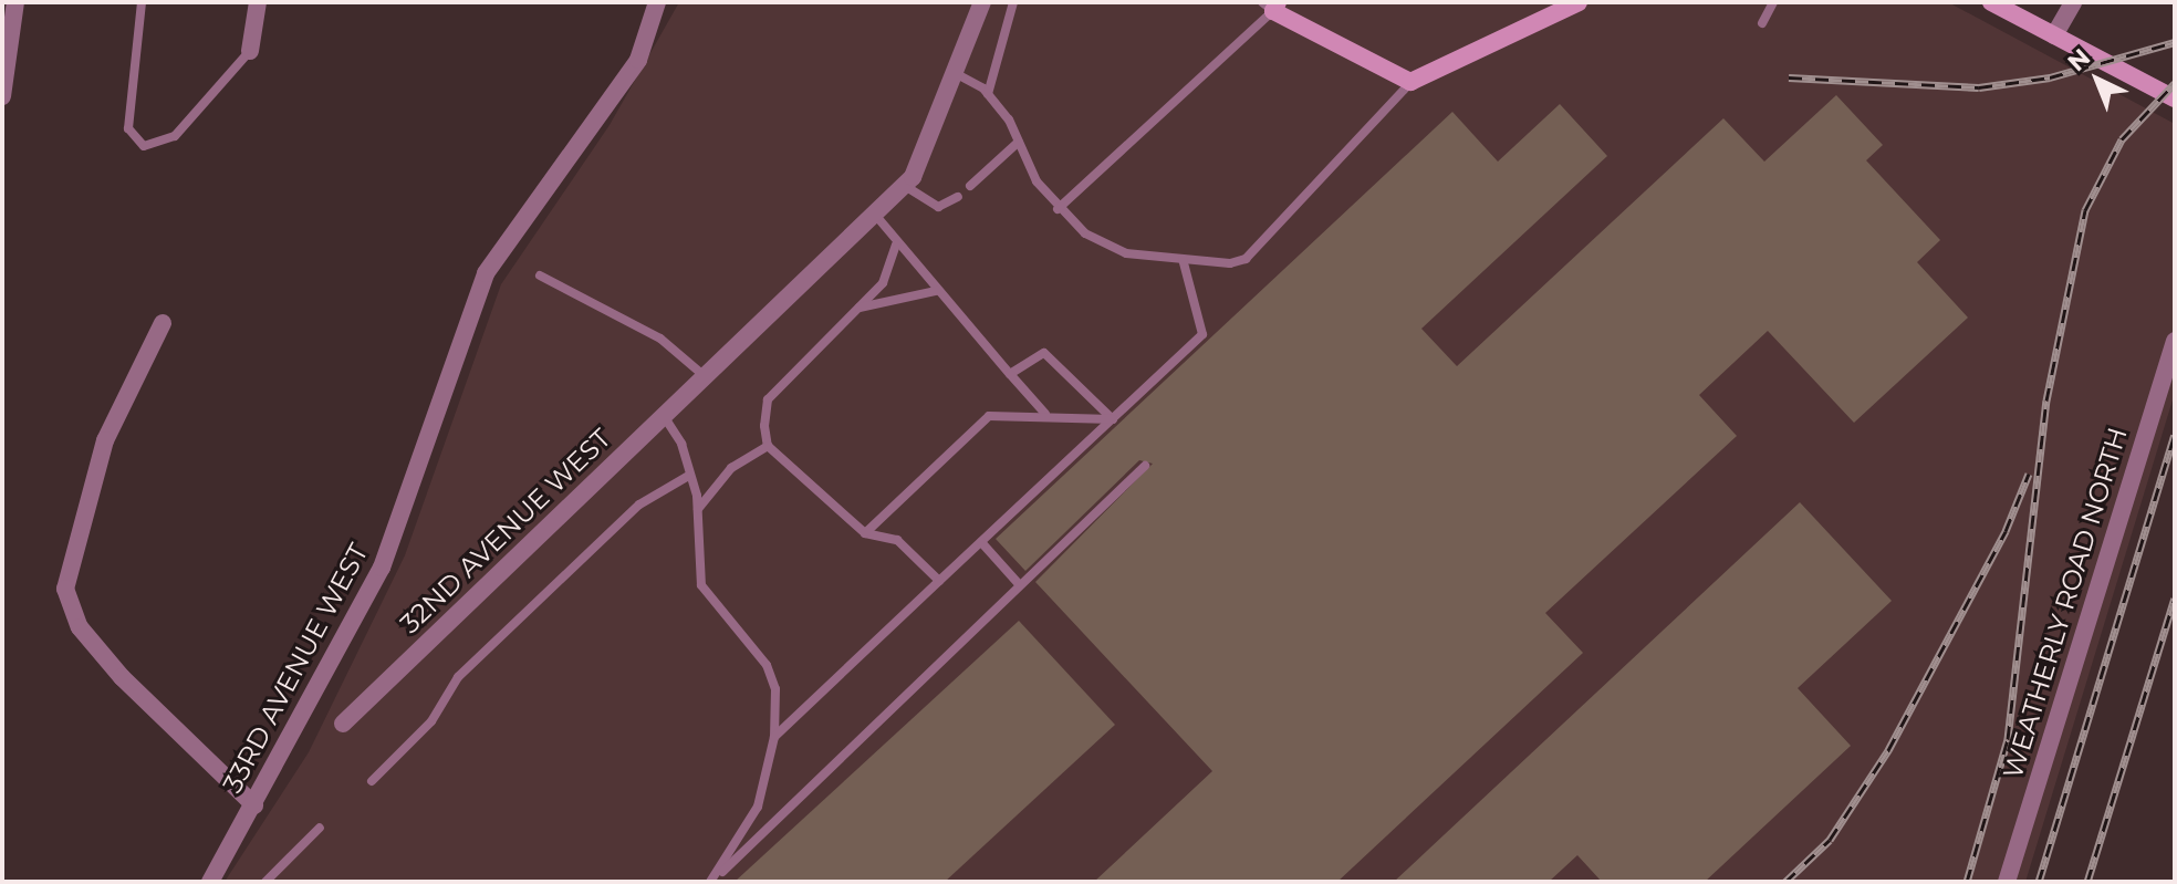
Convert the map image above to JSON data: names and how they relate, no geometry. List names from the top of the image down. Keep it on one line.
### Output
{"streets":{"street":["32ND AVENUE WEST","WEATHERLY ROAD NORTH","33RD AVENUE WEST"]},"north":"top left"}
